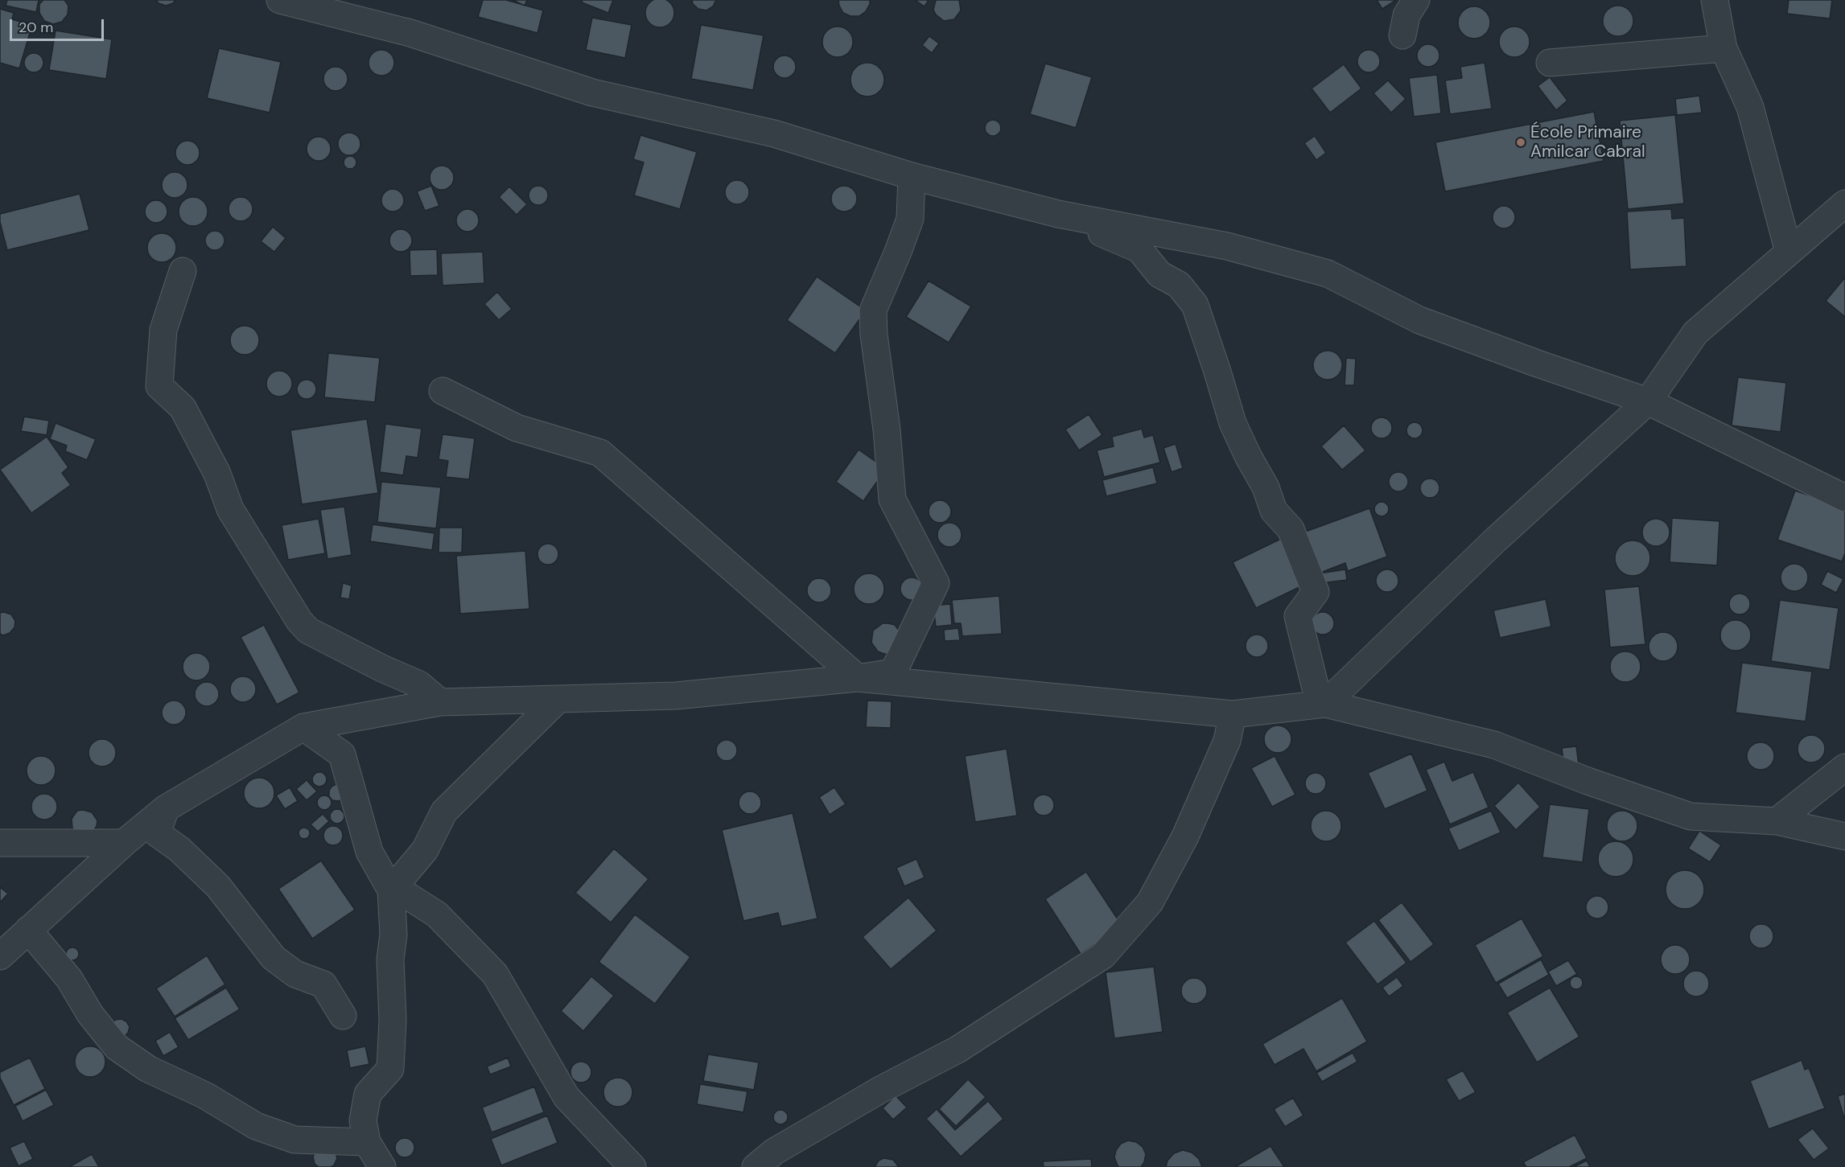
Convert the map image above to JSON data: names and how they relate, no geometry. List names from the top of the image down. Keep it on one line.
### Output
{"places":["École Primaire Amilcar Cabral"],"scale_bar":"20 m"}
